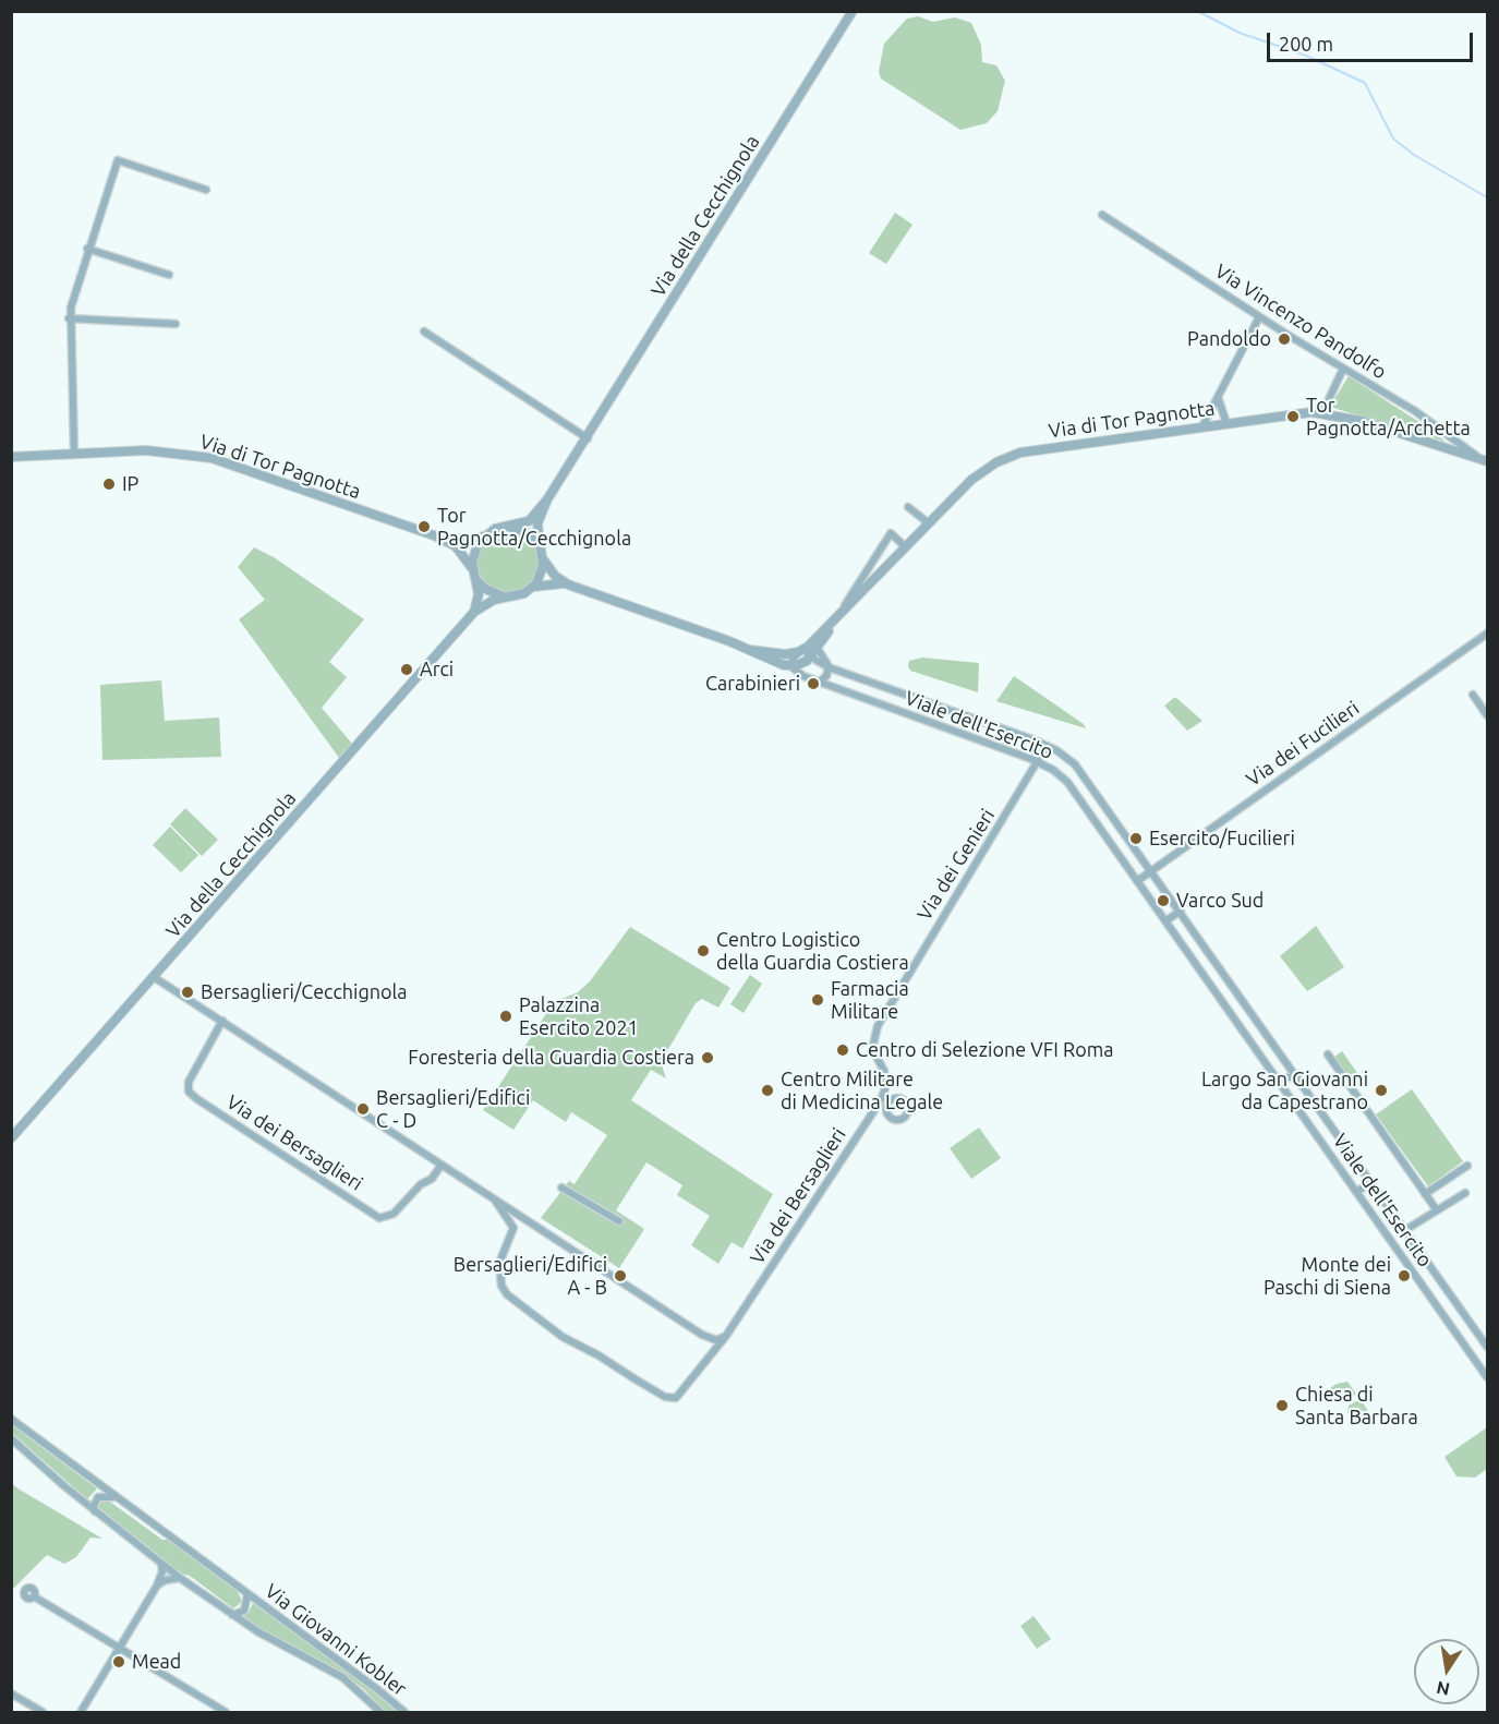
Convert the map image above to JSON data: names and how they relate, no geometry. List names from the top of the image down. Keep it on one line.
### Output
{"streets":{"street":["Via della Cecchignola","Via Vincenzo Pandolfo","Via di Tor Pagnotta","Viale dell'Esercito","Via dei Fucilieri","Via dei Genieri","Via dei Bersaglieri","Via Giovanni Kobler"]},"crossings":[["Via della Cecchignola","Via di Tor Pagnotta"],["Via della Cecchignola","Via dei Bersaglieri"],["Via Vincenzo Pandolfo","Via di Tor Pagnotta"],["Via di Tor Pagnotta","Viale dell'Esercito"],["Viale dell'Esercito","Via dei Fucilieri"],["Viale dell'Esercito","Via dei Genieri"],["Via dei Genieri","Via dei Bersaglieri"]],"places":["Pandoldo","Tor Pagnotta/Archetta","IP","Tor Pagnotta/Cecchignola","Arci","Carabinieri","Esercito/Fucilieri","Varco Sud","Centro Logistico della Guardia Costiera","Bersaglieri/Cecchignola","Farmacia Militare","Palazzina Esercito 2021","Centro di Selezione VFI Roma","Foresteria della Guardia Costiera","Centro Militare di Medicina Legale","Largo San Giovanni da Capestrano","Bersaglieri/Edifici C - D","Bersaglieri/Edifici A - B","Monte dei Paschi di Siena","Chiesa di Santa Barbara","Mead"],"scale_bar":"200 m","north":"bottom"}
